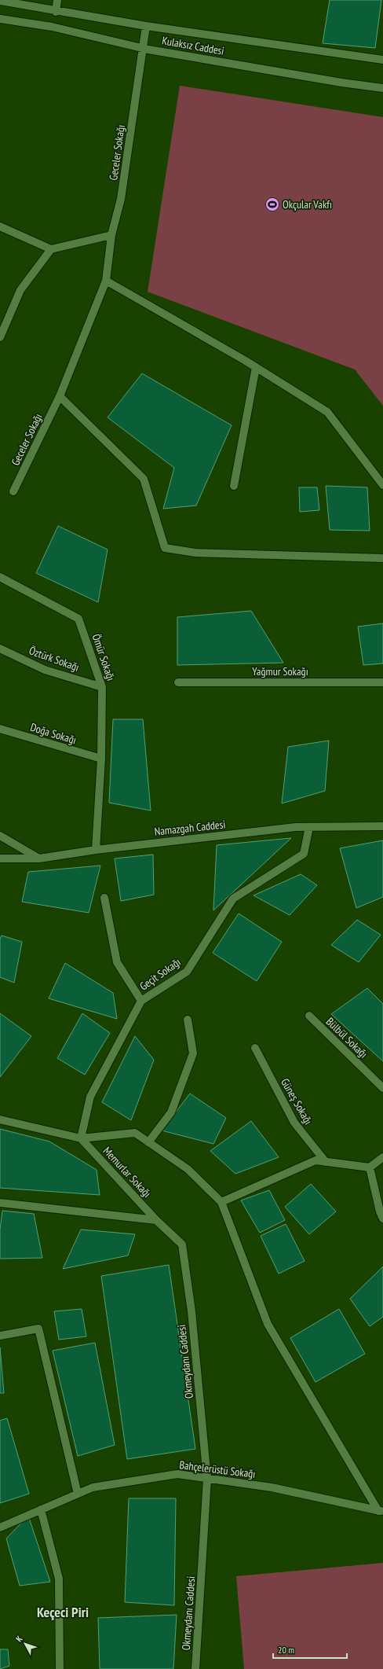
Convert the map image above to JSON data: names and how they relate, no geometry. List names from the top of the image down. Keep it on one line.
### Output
{"streets":{"street":["Kulaksız Caddesi","Geceler Sokağı","Ömür Sokağı","Öztürk Sokağı","Yağmur Sokağı","Doğa Sokağı","Namazgah Caddesi","Geçit Sokağı","Bülbül Sokağı","Güneş Sokağı","Memurlar Sokağı","Okmeydanı Caddesi","Bahçelerüstü Sokağı"]},"crossings":[["Kulaksız Caddesi","Geceler Sokağı"],["Ömür Sokağı","Öztürk Sokağı"],["Ömür Sokağı","Doğa Sokağı"],["Ömür Sokağı","Namazgah Caddesi"],["Namazgah Caddesi","Geçit Sokağı"],["Geçit Sokağı","Memurlar Sokağı"],["Memurlar Sokağı","Okmeydanı Caddesi"],["Okmeydanı Caddesi","Bahçelerüstü Sokağı"]],"districts":["Keçeci Piri"],"places":{"sports":["Okçular Vakfı"]},"scale_bar":"20 m","north":"top left"}
